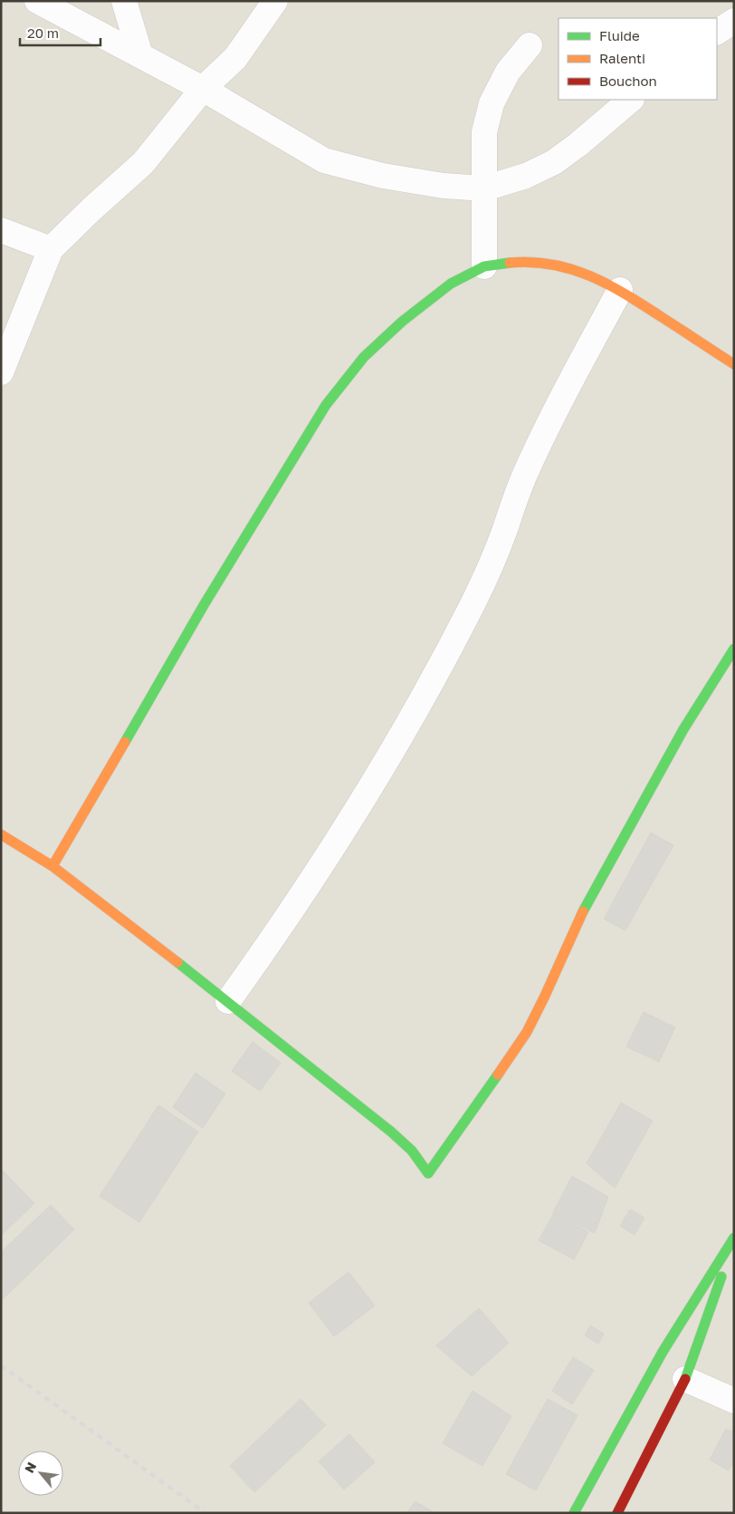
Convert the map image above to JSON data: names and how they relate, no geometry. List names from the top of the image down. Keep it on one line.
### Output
{"legend":["Fluide","Ralenti","Bouchon"],"scale_bar":"20 m","north":"top left"}
